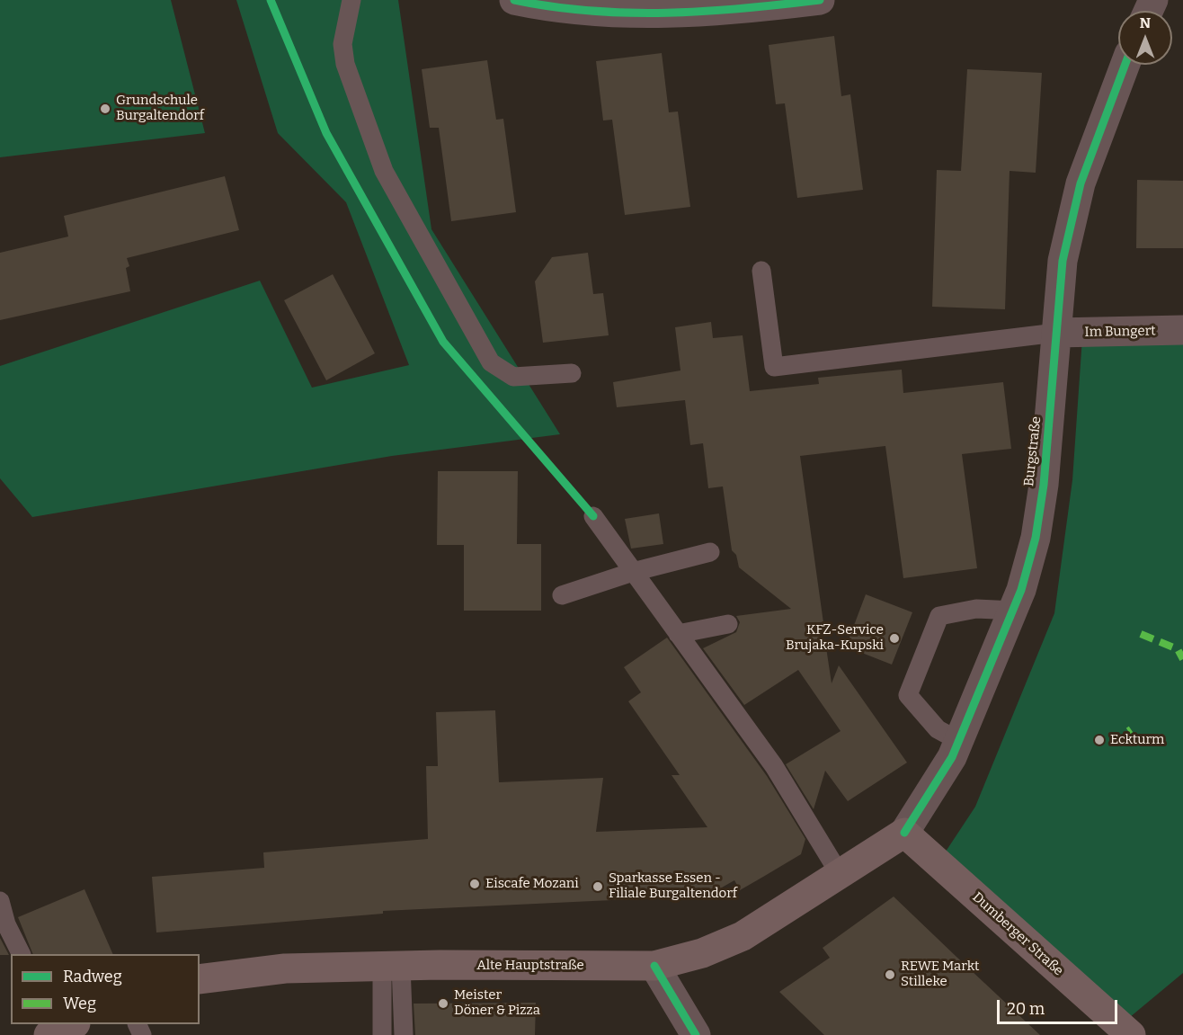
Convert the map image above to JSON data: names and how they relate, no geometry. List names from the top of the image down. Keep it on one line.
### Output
{"streets":{"main road":["Dumberger Straße","Alte Hauptstraße"],"street":["Im Bungert","Burgstraße"]},"crossings":[["Im Bungert","Burgstraße"],["Burgstraße","Dumberger Straße"],["Burgstraße","Alte Hauptstraße"],["Dumberger Straße","Alte Hauptstraße"]],"places":["Grundschule Burgaltendorf","KFZ-Service Brujaka-Kupski","Eckturm","Eiscafe Mozani","Sparkasse Essen - Filiale Burgaltendorf","REWE Markt Stilleke","Meister Döner & Pizza"],"legend":["Radweg","Weg"],"scale_bar":"20 m","north":"top"}
